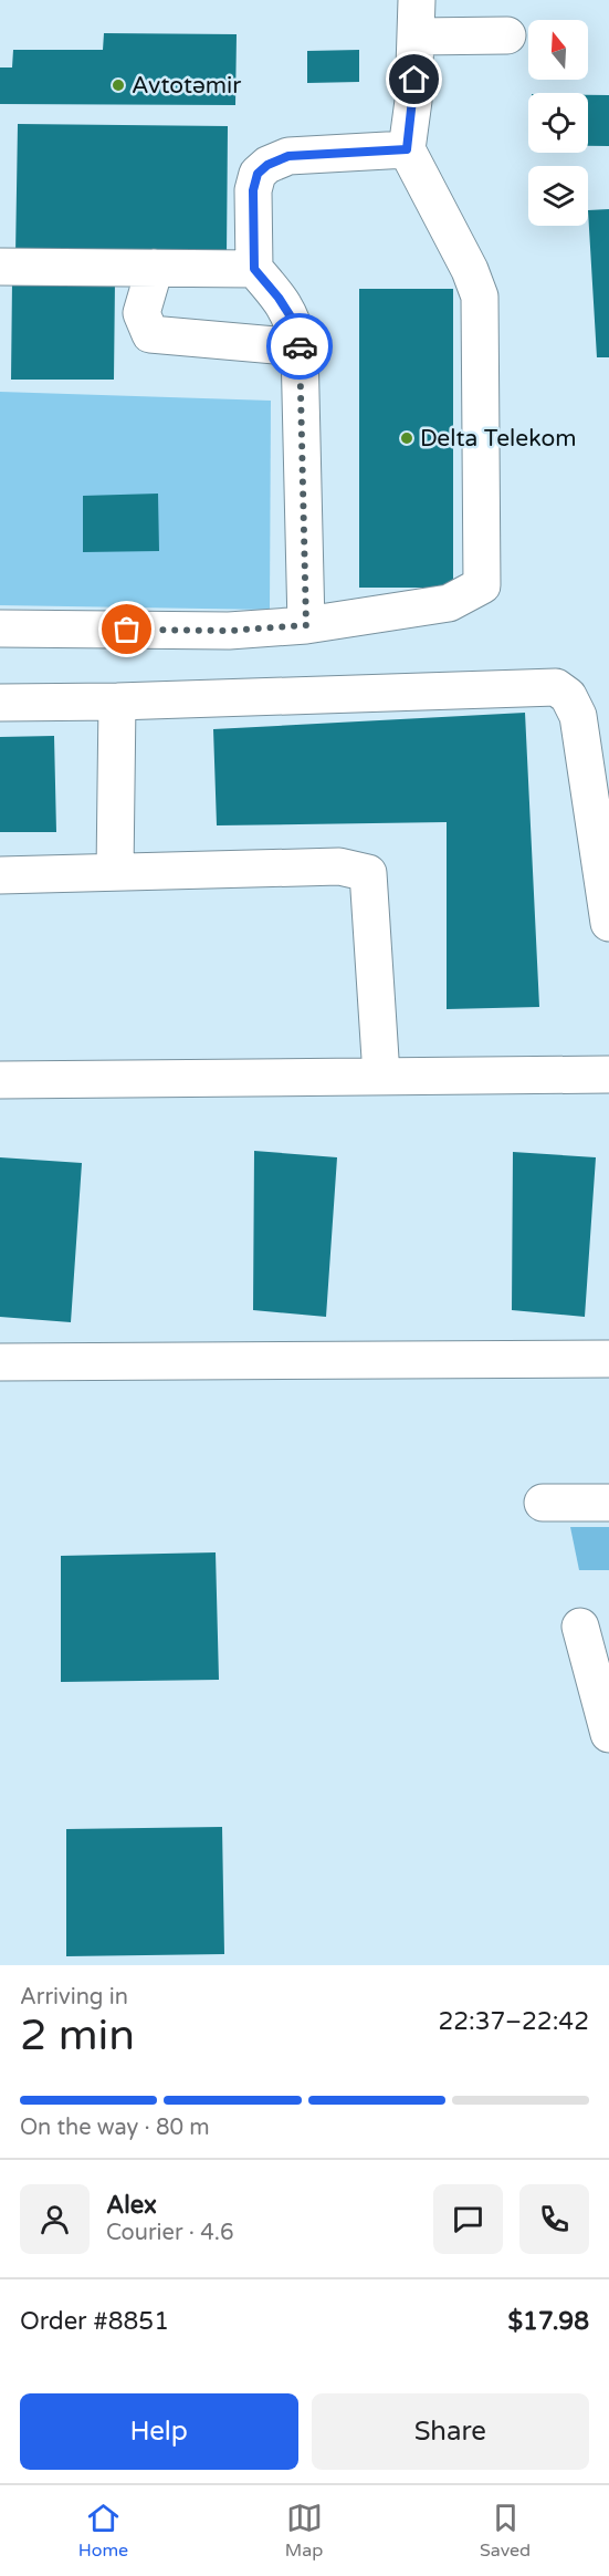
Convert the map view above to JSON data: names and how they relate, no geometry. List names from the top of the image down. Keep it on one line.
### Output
{"places":["Avtotəmir","Delta Telekom"],"north":"top","page":{"heading":["2 min","Arriving in","22:37–22:42"],"panel":["Alex","Courier · 4.6","Order #8851","$17.98"],"bar":"On the way · 80 m","buttons":["Help","Share"],"tabs":["Home","Map","Saved"]}}
